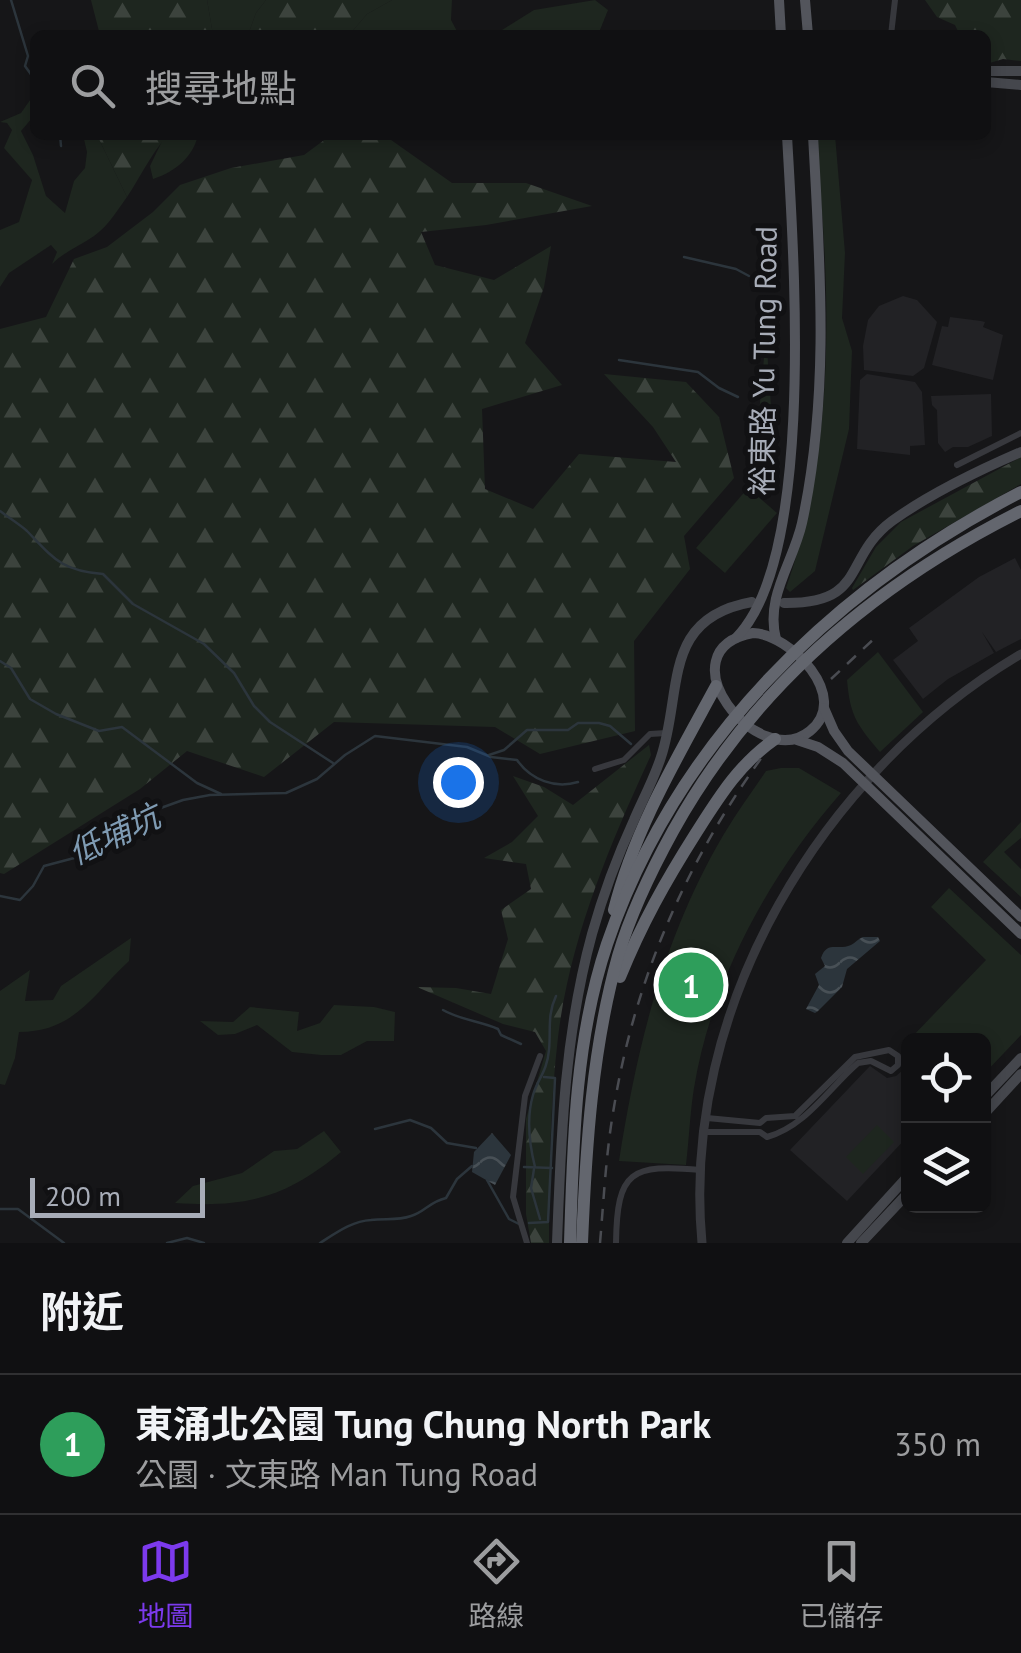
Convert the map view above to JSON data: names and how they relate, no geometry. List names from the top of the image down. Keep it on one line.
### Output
{"streets":{"main road":["裕東路 Yu Tung Road"]},"water":["低埔坑"],"scale_bar":"200 m","page":{"search":"搜尋地點","pins":"1","scale":"200 m","heading":"附近","list":[{"mark":"1","name":"東涌北公園 Tung Chung North Park","note":"公園 · 文東路 Man Tung Road","value":"350 m"}],"nav":["地圖","路線","已儲存"]}}
